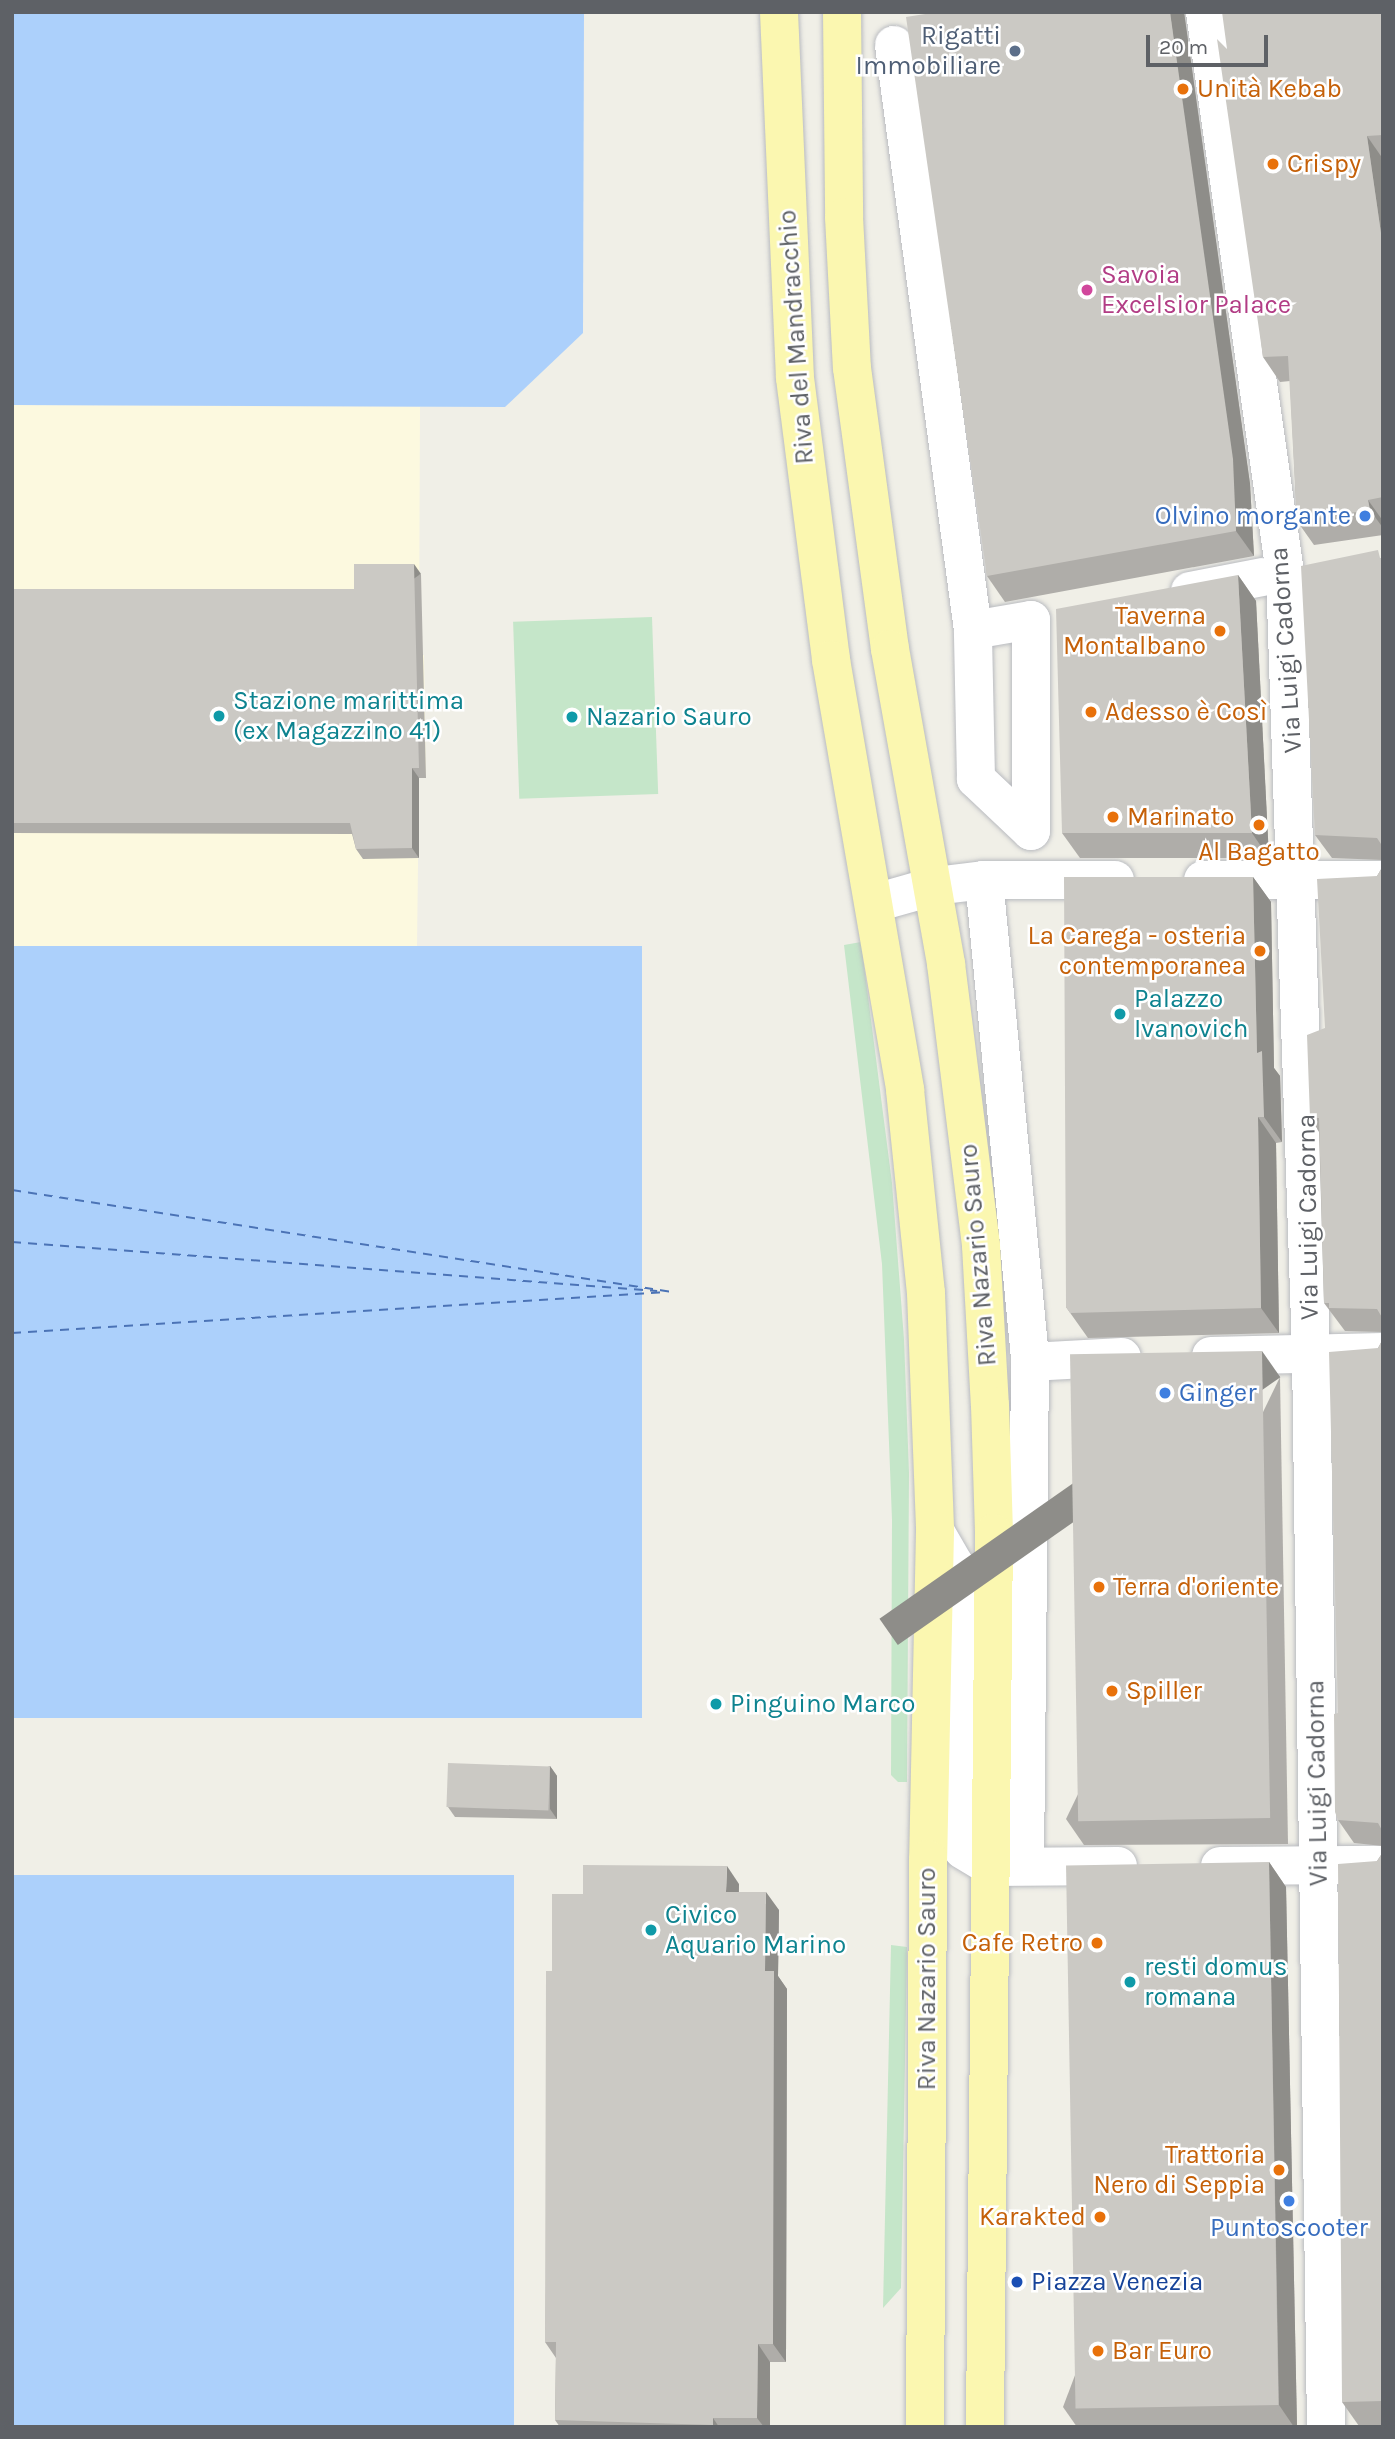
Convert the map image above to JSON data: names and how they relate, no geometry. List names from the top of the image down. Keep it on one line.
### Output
{"streets":{"main road":["Riva del Mandracchio","Riva Nazario Sauro"],"street":["Via Luigi Cadorna"]},"crossings":[["Riva del Mandracchio","Riva Nazario Sauro"]],"places":["Rigatti Immobiliare","Unità Kebab","Crispy","Savoia Excelsior Palace","Olvino morgante","Taverna Montalbano","Adesso è Così","Stazione marittima (ex Magazzino 41)","Nazario Sauro","Marinato","Al Bagatto","La Carega - osteria contemporanea","Palazzo Ivanovich","Ginger","Terra d'oriente","Spiller","Pinguino Marco","Civico Aquario Marino","Cafe Retro","resti domus romana","Trattoria Nero di Seppia","Puntoscooter","Karakted","Piazza Venezia","Bar Euro"],"scale_bar":"20 m"}
